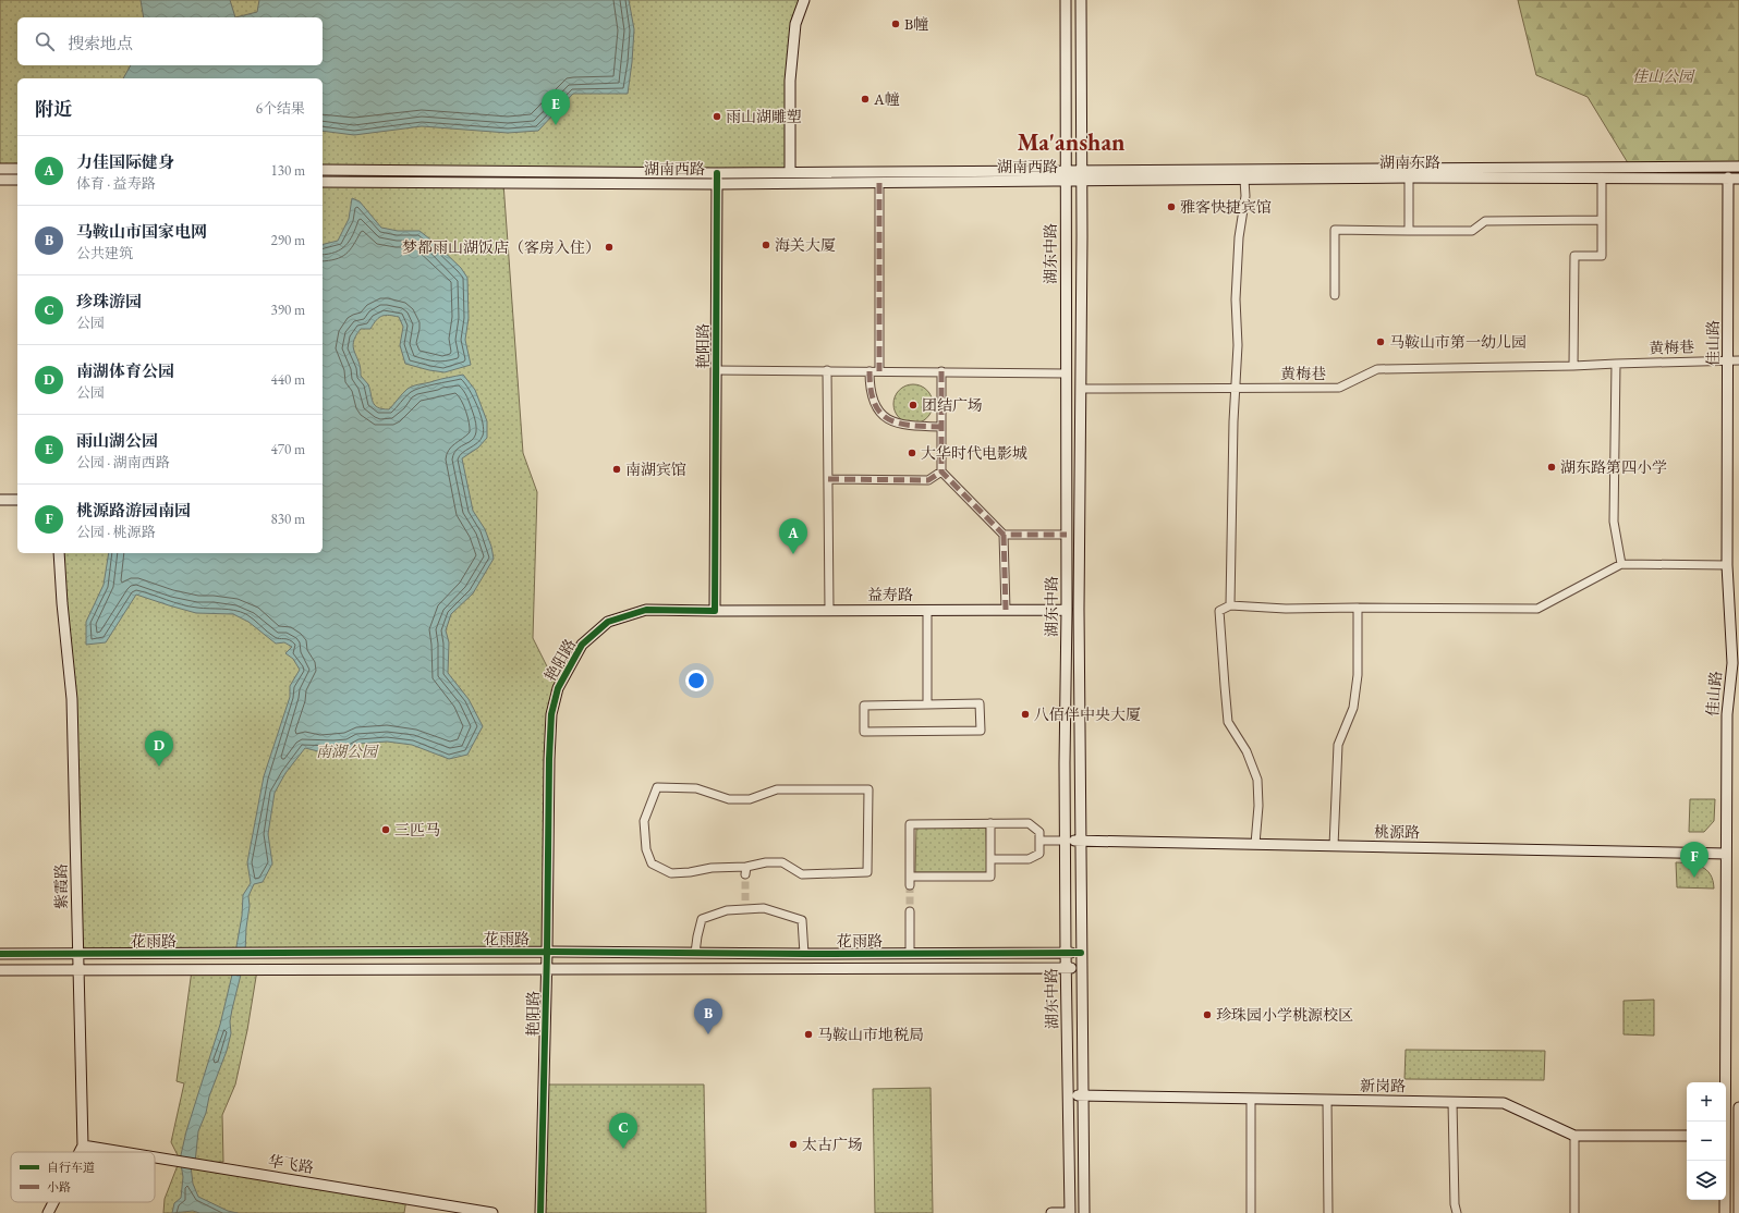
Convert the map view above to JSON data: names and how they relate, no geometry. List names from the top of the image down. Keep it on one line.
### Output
{"streets":{"street":["湖南东路","湖南西路","湖东中路","佳山路","艳阳路","黄梅巷","益寿路","桃源路","紫霞路","花雨路","新岗路","华飞路"]},"crossings":[["湖南东路","湖东中路"],["湖南东路","佳山路"],["湖南西路","湖东中路"],["湖南西路","艳阳路"],["湖东中路","黄梅巷"],["湖东中路","益寿路"],["湖东中路","桃源路"],["湖东中路","花雨路"],["湖东中路","新岗路"],["佳山路","黄梅巷"],["佳山路","桃源路"],["艳阳路","益寿路"],["艳阳路","花雨路"],["紫霞路","花雨路"],["紫霞路","华飞路"]],"districts":["Ma'anshan"],"parks":["佳山公园","南湖公园"],"places":["B幢","A幢","雨山湖雕塑","雅客快捷宾馆","海关大厦","梦都雨山湖饭店（客房入住）","马鞍山市第一幼儿园","团结广场","大华时代电影城","湖东路第四小学","南湖宾馆","八佰伴中央大厦","三匹马","珍珠园小学桃源校区","马鞍山市地税局","太古广场"],"legend":["自行车道","小路"],"page":{"search":"搜索地点","heading":["附近","6个结果"],"pins":["E","A","D","F","B","C"],"list":[{"mark":"A","name":"力佳国际健身","note":"体育 · 益寿路","value":"130 m"},{"mark":"B","name":"马鞍山市国家电网","note":"公共建筑","value":"290 m"},{"mark":"C","name":"珍珠游园","note":"公园","value":"390 m"},{"mark":"D","name":"南湖体育公园","note":"公园","value":"440 m"},{"mark":"E","name":"雨山湖公园","note":"公园 · 湖南西路","value":"470 m"},{"mark":"F","name":"桃源路游园南园","note":"公园 · 桃源路","value":"830 m"}],"map_buttons":["+","−"]}}
